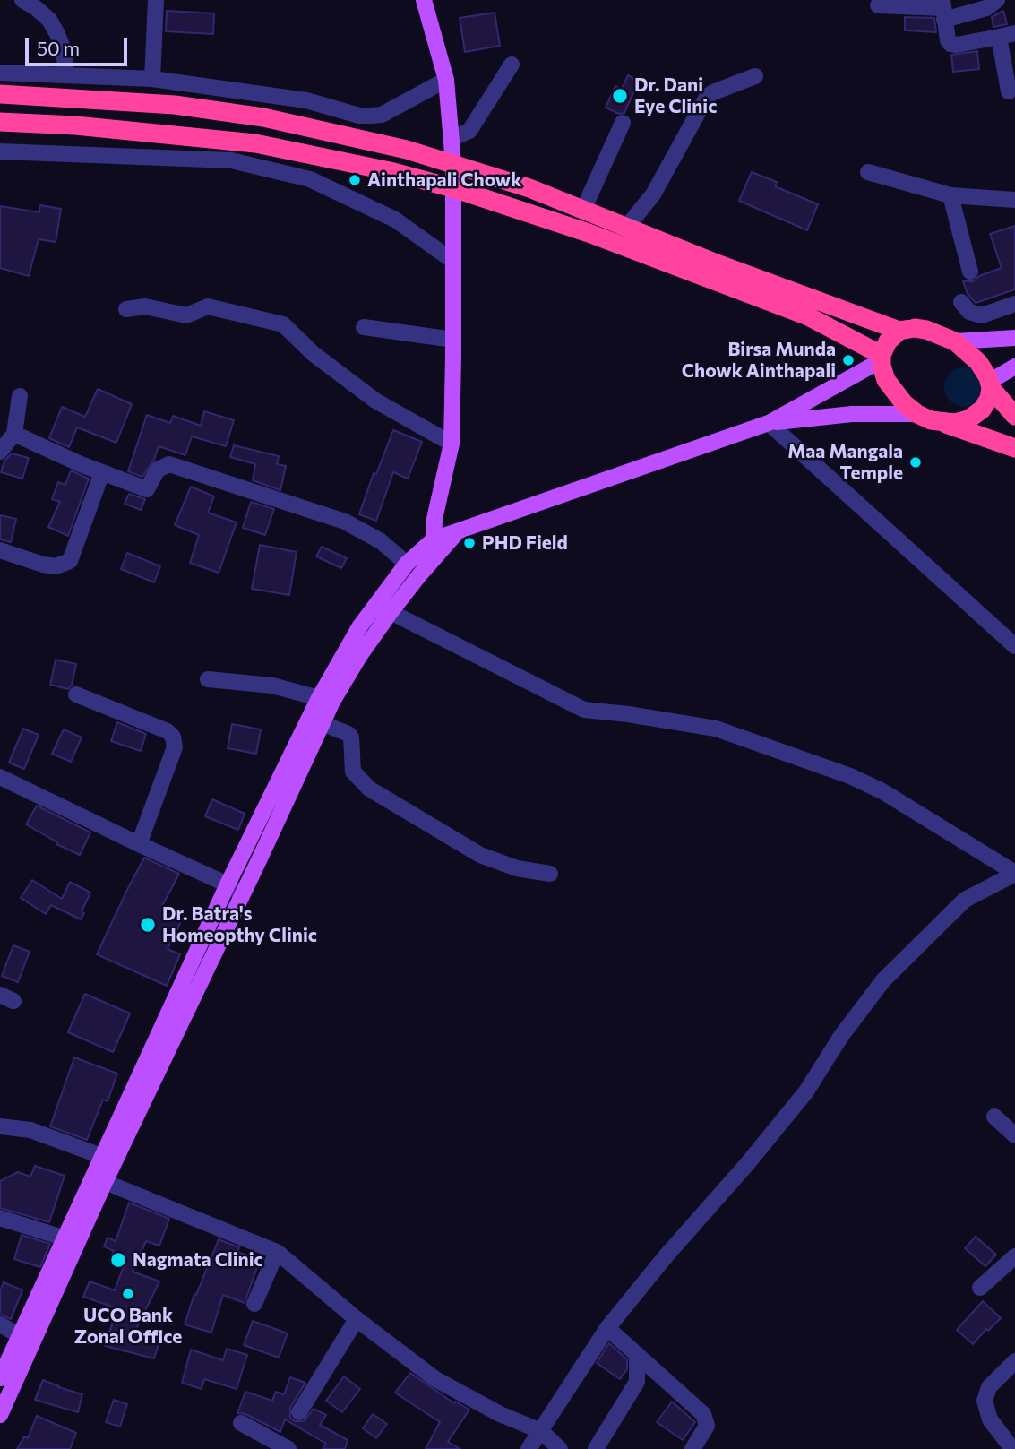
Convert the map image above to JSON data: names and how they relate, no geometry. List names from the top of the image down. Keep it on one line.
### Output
{"places":["Dr. Dani Eye Clinic","Ainthapali Chowk","Birsa Munda Chowk Ainthapali","Maa Mangala Temple","PHD Field","Dr. Batra's Homeopthy Clinic","Nagmata Clinic","UCO Bank Zonal Office"],"scale_bar":"50 m"}
